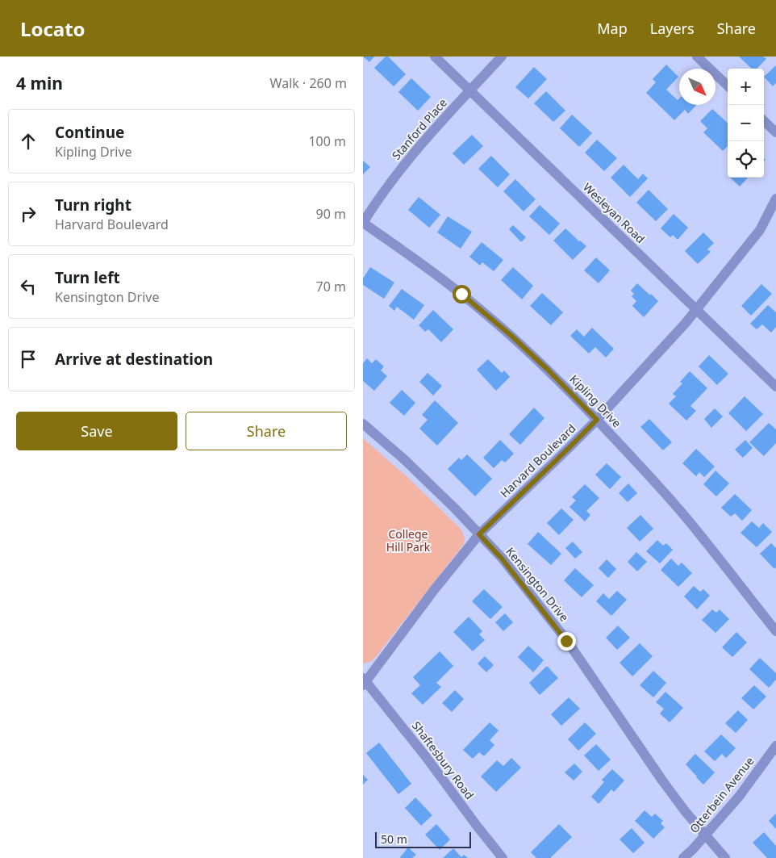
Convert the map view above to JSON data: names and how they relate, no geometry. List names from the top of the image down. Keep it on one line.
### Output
{"streets":{"street":["Stanford Place","Wesleyan Road","Kipling Drive","Harvard Boulevard","Kensington Drive","Shaftesbury Road","Otterbein Avenue"]},"crossings":[["Stanford Place","Wesleyan Road"],["Stanford Place","Kipling Drive"],["Wesleyan Road","Harvard Boulevard"],["Kipling Drive","Harvard Boulevard"],["Harvard Boulevard","Kensington Drive"],["Harvard Boulevard","Shaftesbury Road"],["Kensington Drive","Otterbein Avenue"]],"parks":["College Hill Park"],"scale_bar":"50 m","north":"bottom right","page":{"header":"Locato","nav":["Map","Layers","Share"],"heading":["4 min","Walk · 260 m"],"map_buttons":["+","−"],"list":[["Continue","Kipling Drive","100 m"],["Turn right","Harvard Boulevard","90 m"],["Turn left","Kensington Drive","70 m"],"Arrive at destination"],"buttons":["Save","Share"],"scale":"50 m"}}
